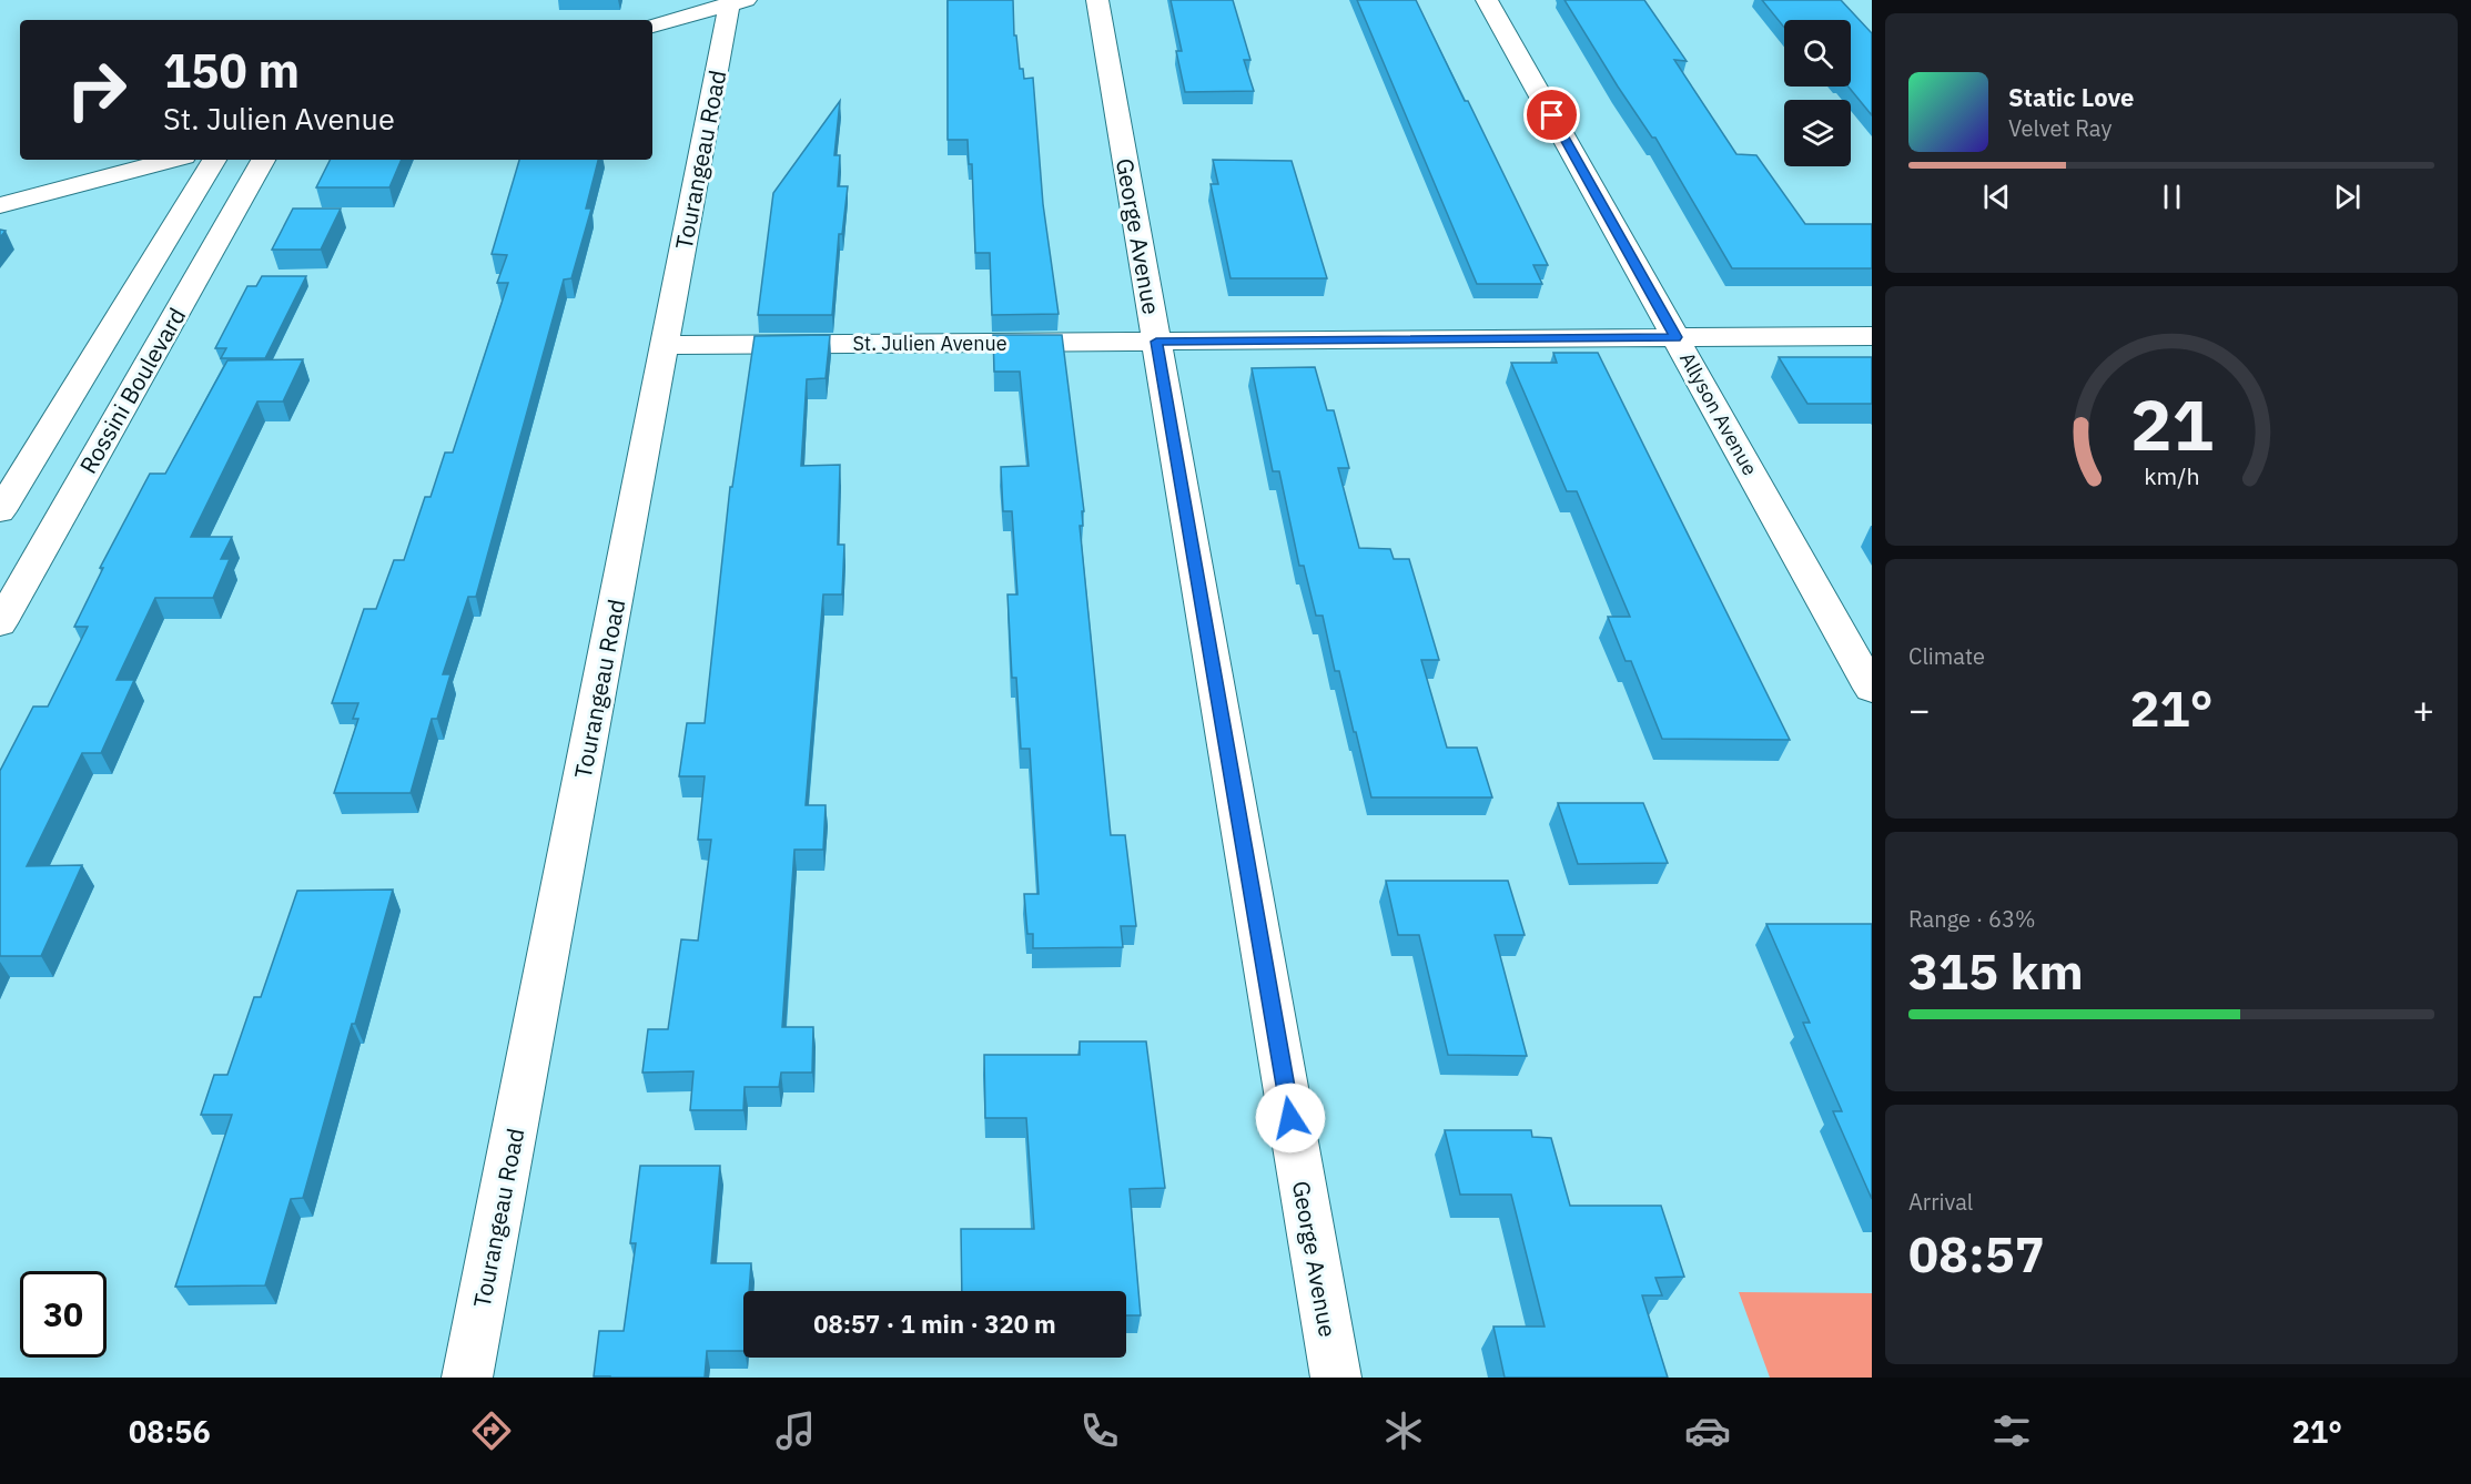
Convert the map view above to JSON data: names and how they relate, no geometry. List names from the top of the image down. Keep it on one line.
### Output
{"streets":{"street":["Tourangeau Road","George Avenue","St. Julien Avenue","Rossini Boulevard","Allyson Avenue"]},"crossings":[["Tourangeau Road","St. Julien Avenue"],["George Avenue","St. Julien Avenue"],["St. Julien Avenue","Allyson Avenue"]],"page":{"turn":["150 m","St. Julien Avenue"],"song":["Static Love","Velvet Ray"],"tile":["Climate",["Range · 63%","315 km"],["Arrival","08:57"]],"heat":["−","21°","+"],"limit":"30","trip":"08:57 · 1 min · 320 m","tabs":["08:56","21°"],"gauge":["21","km/h"]}}
